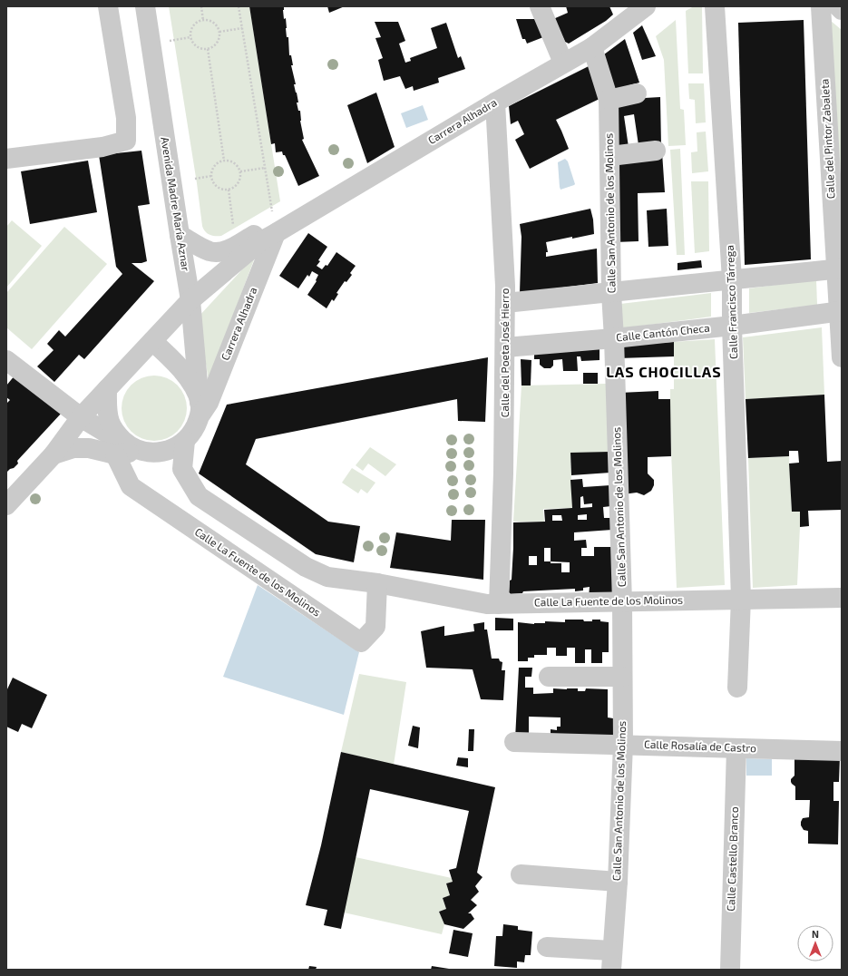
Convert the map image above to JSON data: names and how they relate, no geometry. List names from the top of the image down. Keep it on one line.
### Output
{"streets":{"street":["Carrera Alhadra","Calle del Pintor Zabaleta","Avenida Madre María Aznar","Calle San Antonio de los Molinos","Calle Francisco Tárrega","Calle Cantón Checa","Calle del Poeta José Hierro","Calle La Fuente de los Molinos","Calle Rosalía de Castro","Calle Castello Branco"]},"crossings":[["Carrera Alhadra","Avenida Madre María Aznar"],["Carrera Alhadra","Calle San Antonio de los Molinos"],["Carrera Alhadra","Calle del Poeta José Hierro"],["Carrera Alhadra","Calle La Fuente de los Molinos"],["Calle del Pintor Zabaleta","Calle Cantón Checa"],["Avenida Madre María Aznar","Calle La Fuente de los Molinos"],["Calle San Antonio de los Molinos","Calle Cantón Checa"],["Calle San Antonio de los Molinos","Calle La Fuente de los Molinos"],["Calle San Antonio de los Molinos","Calle Rosalía de Castro"],["Calle Francisco Tárrega","Calle Cantón Checa"],["Calle Francisco Tárrega","Calle La Fuente de los Molinos"],["Calle Cantón Checa","Calle del Poeta José Hierro"],["Calle del Poeta José Hierro","Calle La Fuente de los Molinos"],["Calle Rosalía de Castro","Calle Castello Branco"]],"districts":["LAS CHOCILLAS"],"north":"top"}
